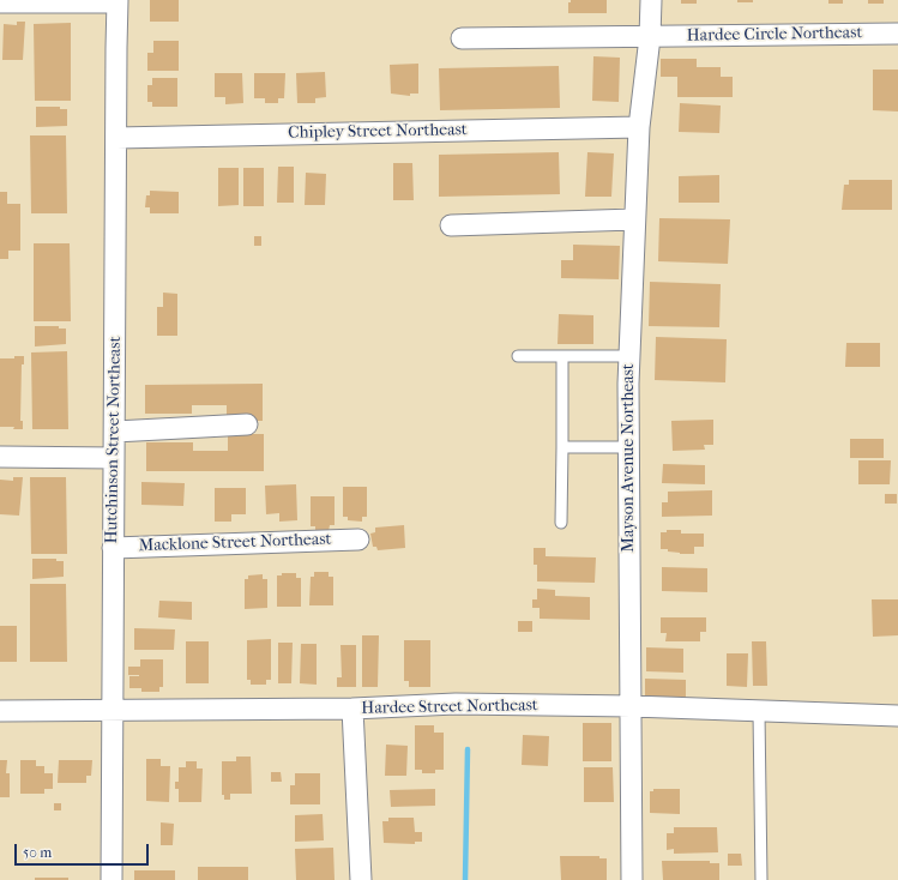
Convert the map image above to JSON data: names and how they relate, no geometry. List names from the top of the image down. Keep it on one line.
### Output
{"streets":{"street":["Hardee Circle Northeast","Chipley Street Northeast","Hutchinson Street Northeast","Mayson Avenue Northeast","Macklone Street Northeast","Hardee Street Northeast"]},"crossings":[["Hardee Circle Northeast","Mayson Avenue Northeast"],["Chipley Street Northeast","Hutchinson Street Northeast"],["Chipley Street Northeast","Mayson Avenue Northeast"],["Hutchinson Street Northeast","Macklone Street Northeast"],["Hutchinson Street Northeast","Hardee Street Northeast"],["Mayson Avenue Northeast","Hardee Street Northeast"]],"scale_bar":"50 m"}
